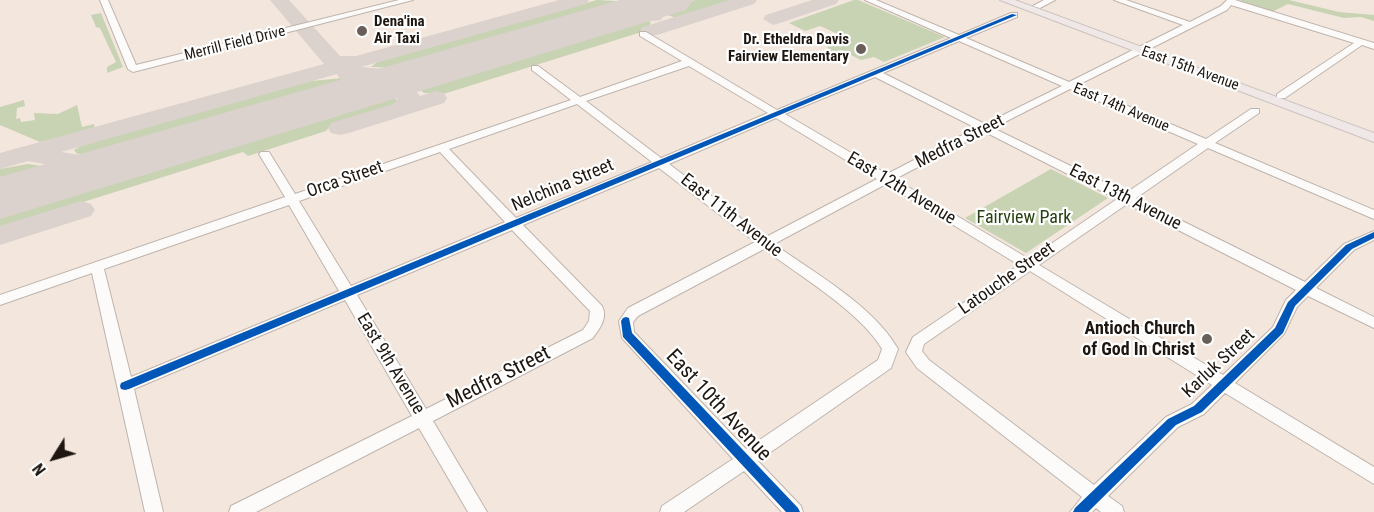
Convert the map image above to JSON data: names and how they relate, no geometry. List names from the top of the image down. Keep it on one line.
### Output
{"streets":{"main road":["East 15th Avenue"],"street":["Merrill Field Drive","East 14th Avenue","Medfra Street","Orca Street","Nelchina Street","East 12th Avenue","East 13th Avenue","East 11th Avenue","Latouche Street","East 9th Avenue","Karluk Street","East 10th Avenue"]},"crossings":[["East 15th Avenue","Medfra Street"],["East 14th Avenue","Medfra Street"],["East 14th Avenue","Nelchina Street"],["East 14th Avenue","Latouche Street"],["Medfra Street","Nelchina Street"],["Medfra Street","East 12th Avenue"],["Medfra Street","East 13th Avenue"],["Medfra Street","East 11th Avenue"],["Medfra Street","East 9th Avenue"],["Medfra Street","East 10th Avenue"],["Orca Street","East 12th Avenue"],["Orca Street","East 11th Avenue"],["Orca Street","East 9th Avenue"],["Nelchina Street","East 12th Avenue"],["Nelchina Street","East 13th Avenue"],["Nelchina Street","East 11th Avenue"],["Nelchina Street","East 9th Avenue"],["East 12th Avenue","Latouche Street"],["East 12th Avenue","Karluk Street"],["East 13th Avenue","Latouche Street"],["East 13th Avenue","Karluk Street"],["East 11th Avenue","East 10th Avenue"],["Latouche Street","Karluk Street"]],"parks":["Fairview Park"],"places":["Dena'ina Air Taxi","Dr. Etheldra Davis Fairview Elementary","Antioch Church of God In Christ"],"north":"bottom left"}
